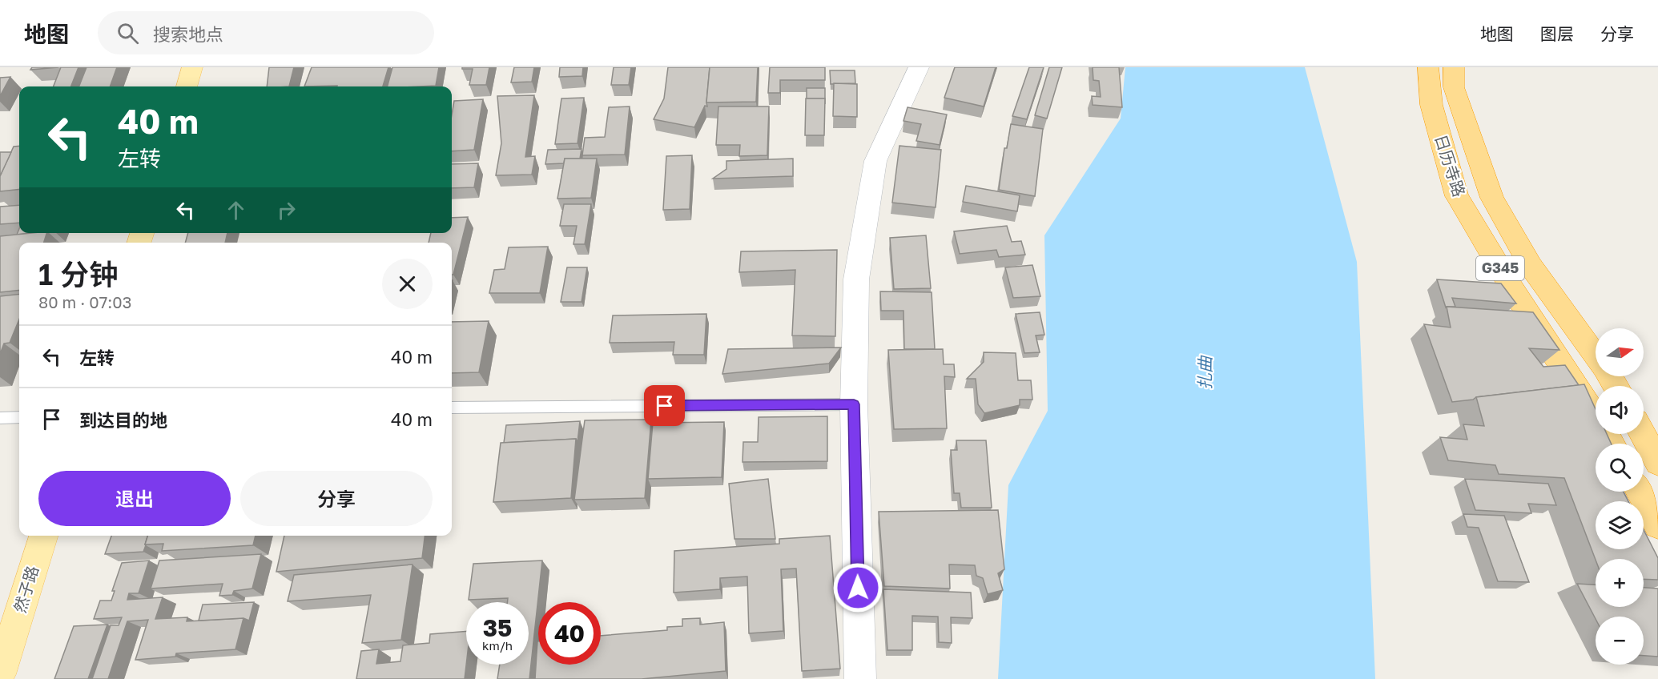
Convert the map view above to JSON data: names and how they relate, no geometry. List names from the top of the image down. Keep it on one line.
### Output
{"streets":{"highway":["日历寺路","G345"],"main road":["然子路"]},"water":["扎曲"],"north":"right","page":{"header":"地图","search":"搜索地点","nav":["地图","图层","分享"],"turn":["40 m","左转"],"heading":["1 分钟","80 m · 07:03"],"list":[{"name":"左转","value":"40 m"},{"name":"到达目的地","value":"40 m"}],"map_buttons":["+","−"],"buttons":["退出","分享"],"speed":"35 km/h","limit":"40"}}
